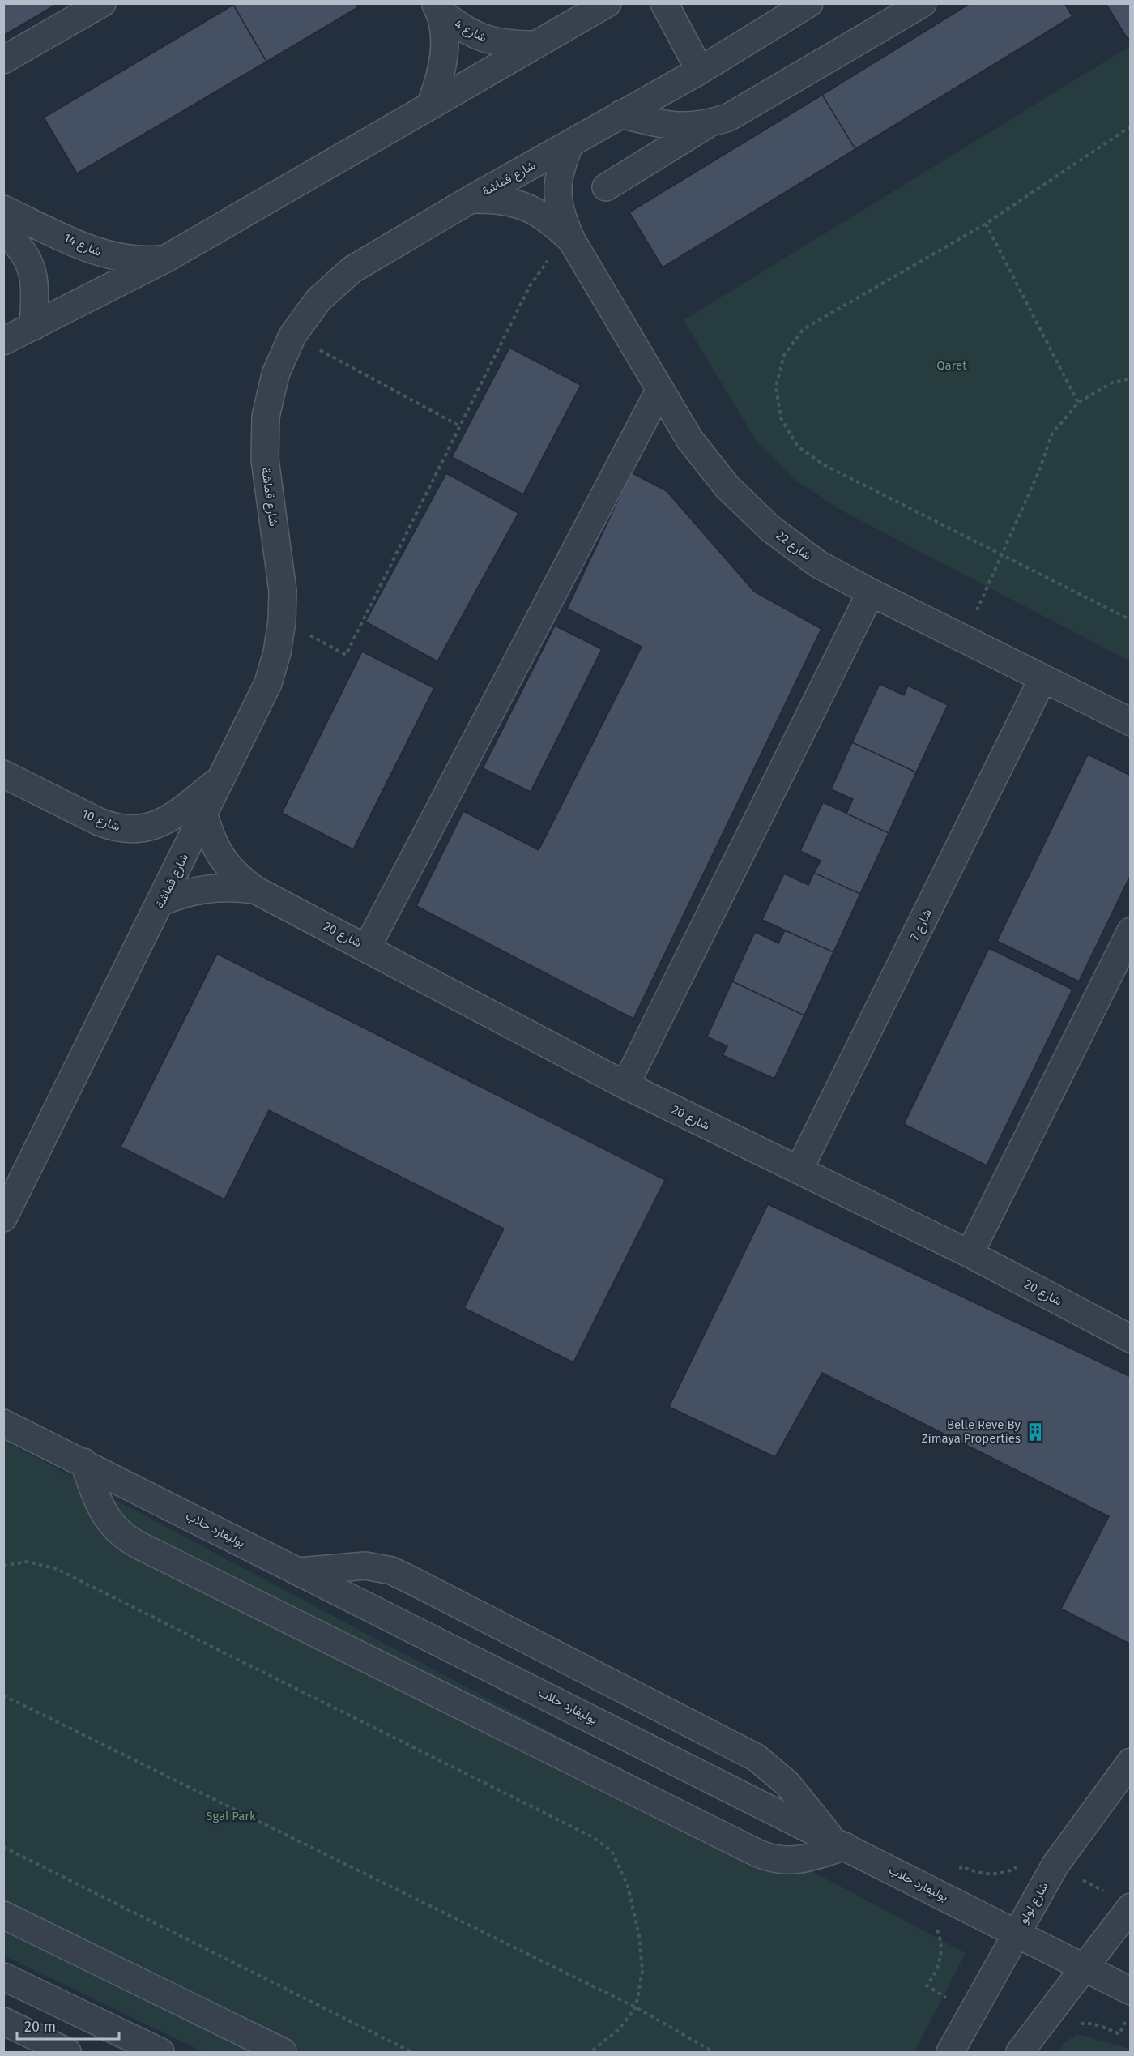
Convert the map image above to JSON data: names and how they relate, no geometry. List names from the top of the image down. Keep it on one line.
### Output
{"streets":{"street":["شارع 4","شارع قماشة","شارع 14","شارع 22","شارع 10","شارع 7","شارع 20","بوليفارد حلاب","شارع لولو"]},"crossings":[["شارع قماشة","شارع 22"],["شارع قماشة","شارع 10"],["شارع قماشة","شارع 20"],["شارع 22","شارع 7"],["شارع 7","شارع 20"],["بوليفارد حلاب","شارع لولو"]],"parks":["Qaret","Sgal Park"],"places":{"building":["Belle Reve By Zimaya Properties"]},"scale_bar":"20 m"}
